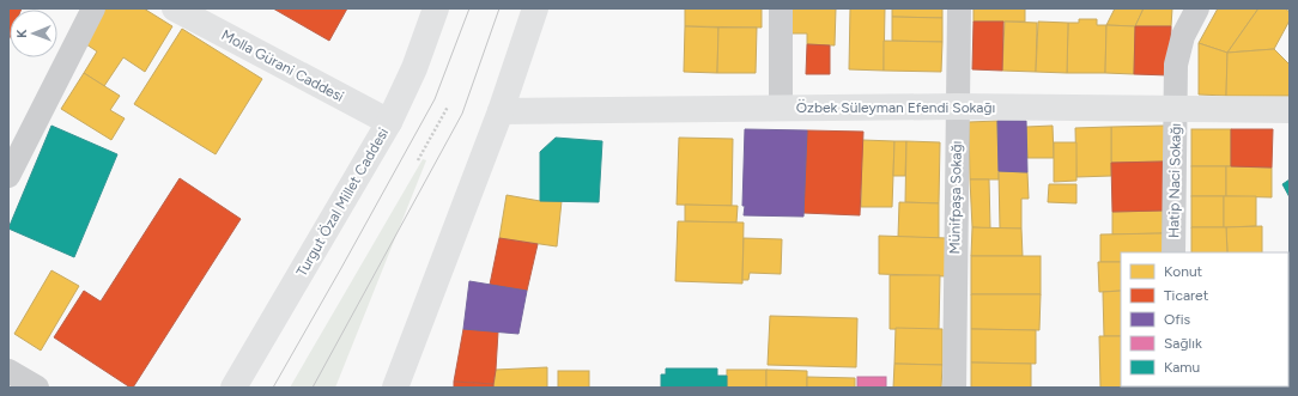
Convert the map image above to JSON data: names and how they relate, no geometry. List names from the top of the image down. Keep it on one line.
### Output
{"streets":{"street":["Molla Gürani Caddesi","Özbek Süleyman Efendi Sokağı","Hatip Naci Sokağı","Münifpaşa Sokağı","Turgut Özal Millet Caddesi"]},"crossings":[["Molla Gürani Caddesi","Turgut Özal Millet Caddesi"],["Özbek Süleyman Efendi Sokağı","Hatip Naci Sokağı"],["Özbek Süleyman Efendi Sokağı","Münifpaşa Sokağı"]],"legend":["Konut","Ticaret","Ofis","Sağlık","Kamu"],"north":"left"}
